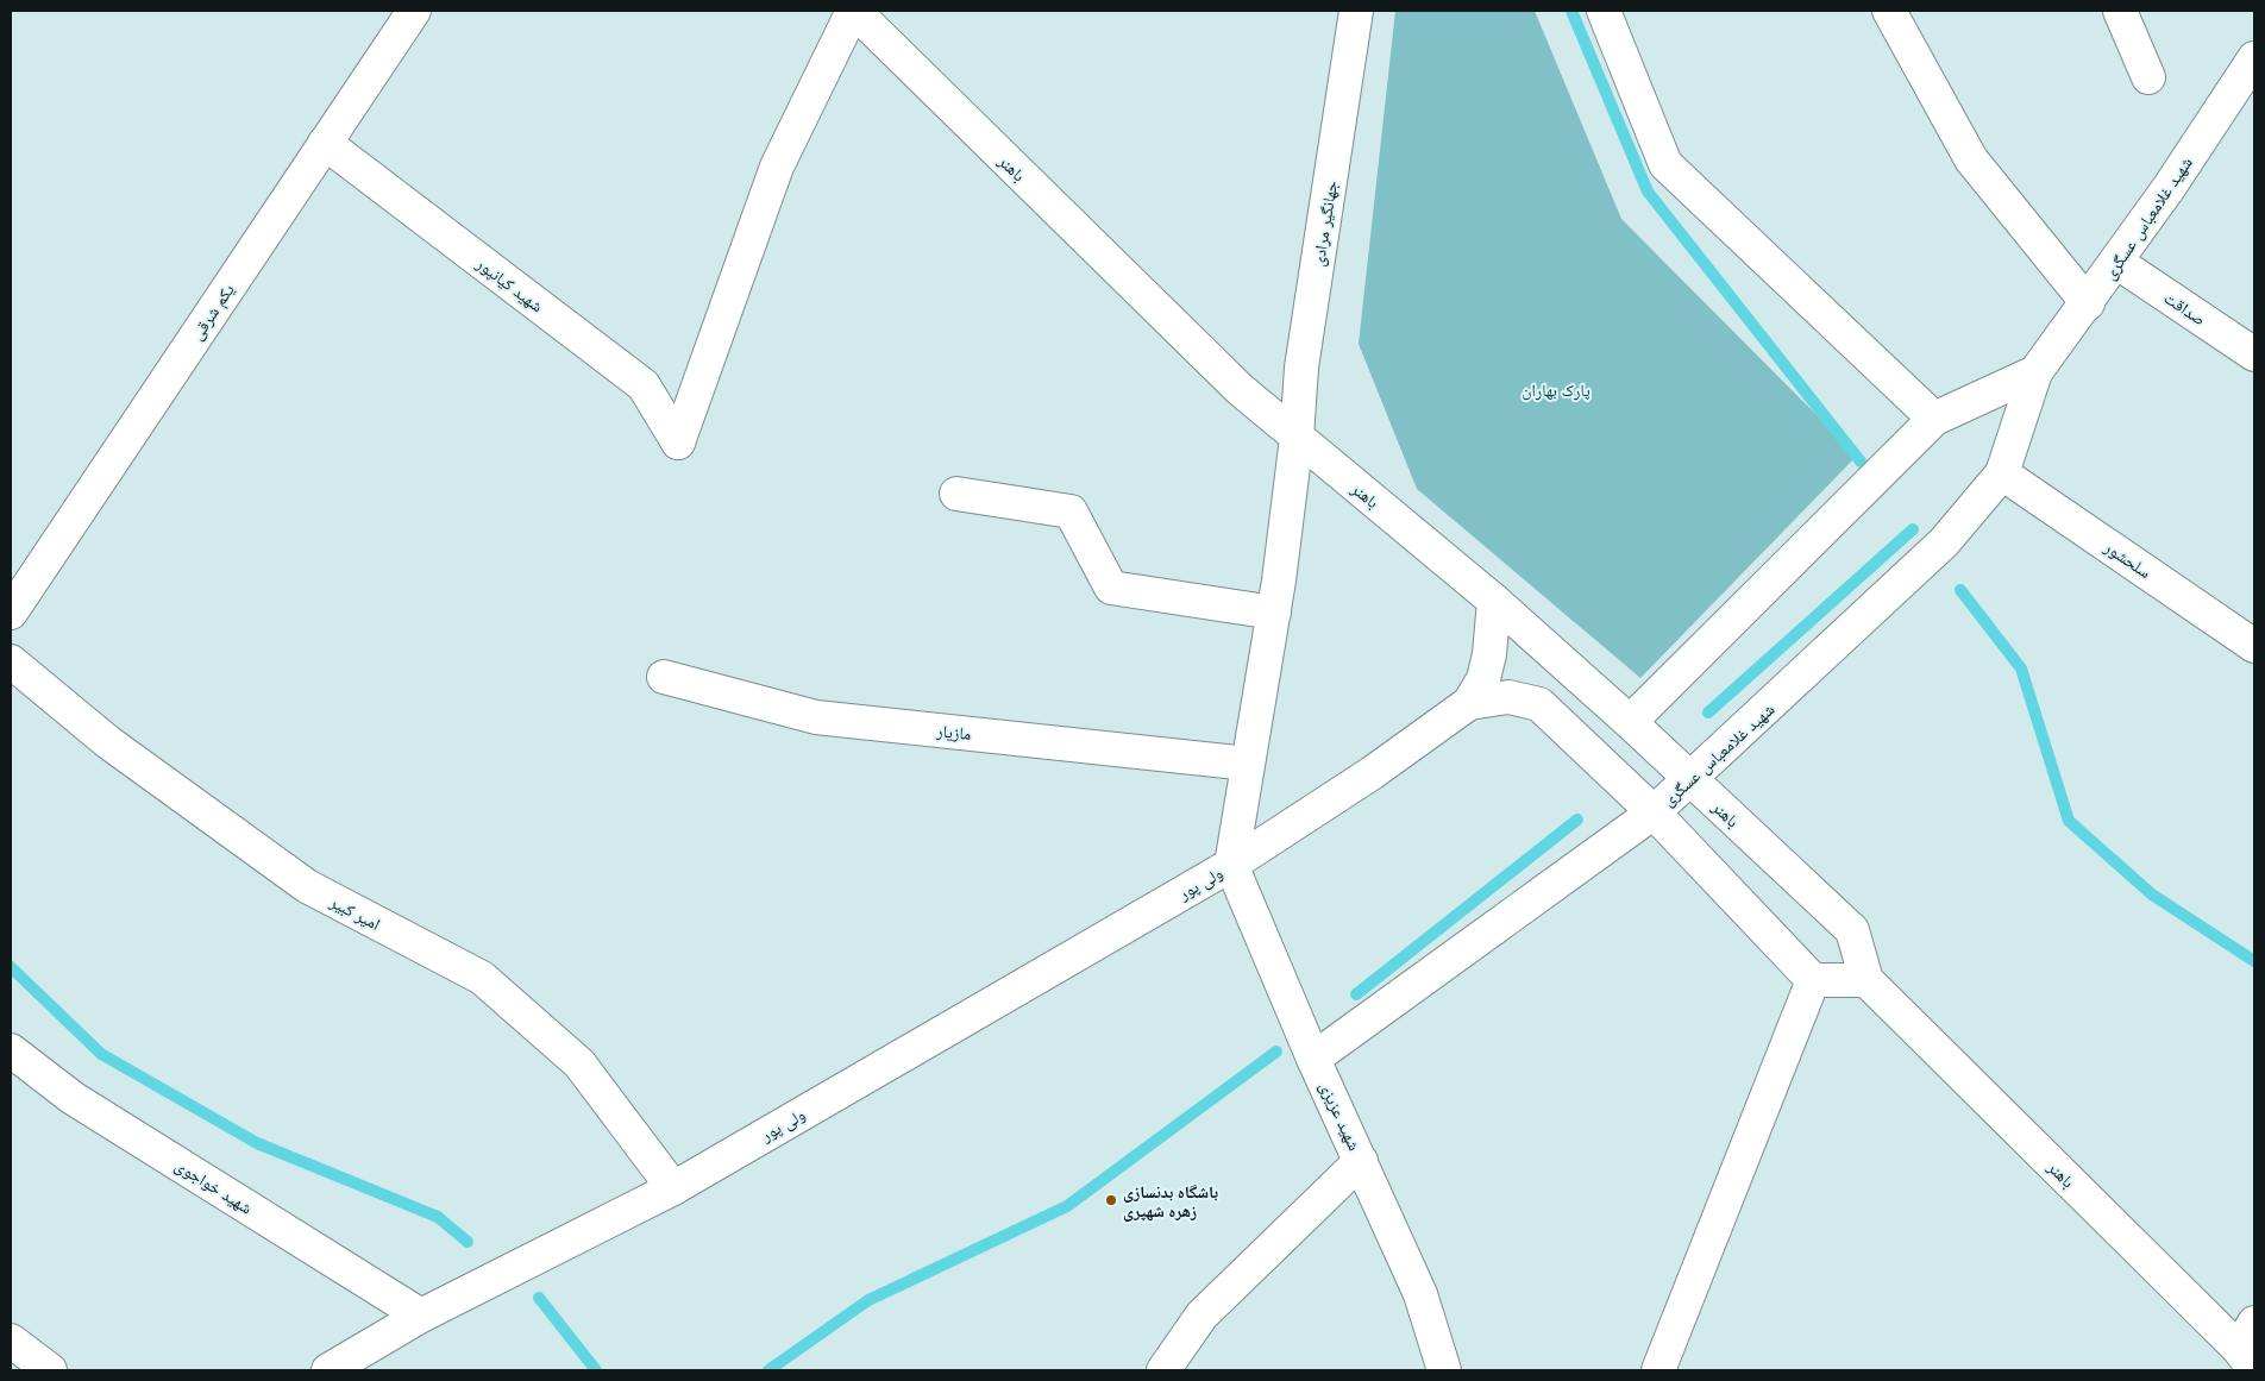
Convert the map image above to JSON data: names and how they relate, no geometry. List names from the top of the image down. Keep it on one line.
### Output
{"streets":{"street":["باهنر","شهید غلامعباس عسگری","جهانگیر مرادی","شهید کیانپور","صداقت","یکم شرقی","سلحشور","مازیار","ولی پور","امیر کبیر","شهید عزیزی","شهید خواجوی"]},"crossings":[["باهنر","شهید غلامعباس عسگری"],["باهنر","جهانگیر مرادی"],["باهنر","شهید کیانپور"],["باهنر","ولی پور"],["شهید غلامعباس عسگری","صداقت"],["شهید غلامعباس عسگری","سلحشور"],["شهید غلامعباس عسگری","شهید عزیزی"],["جهانگیر مرادی","ولی پور"],["شهید کیانپور","یکم شرقی"],["مازیار","ولی پور"],["ولی پور","امیر کبیر"],["ولی پور","شهید عزیزی"],["ولی پور","شهید خواجوی"]],"parks":["پارک بهاران"],"places":["باشگاه بدنسازی زهره شهپری"]}
